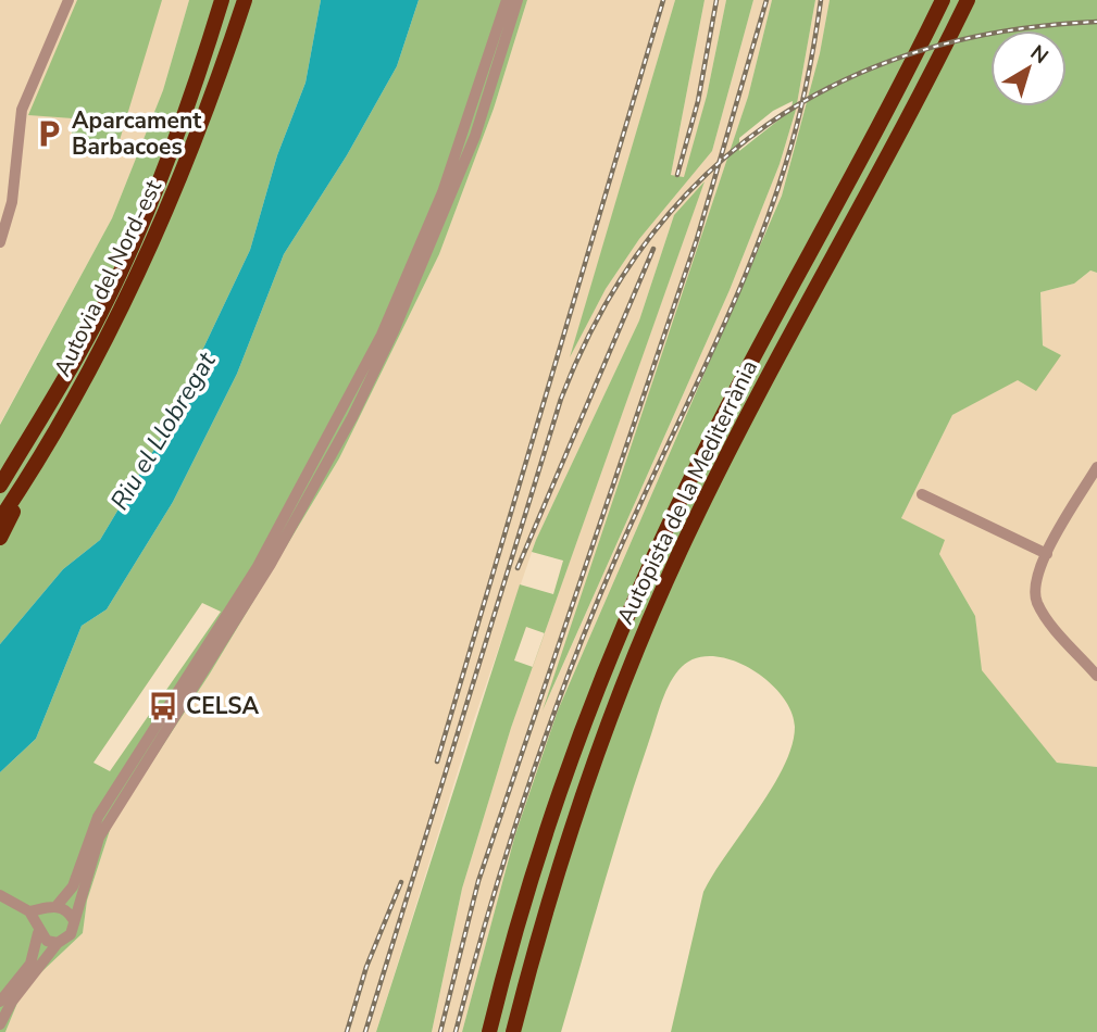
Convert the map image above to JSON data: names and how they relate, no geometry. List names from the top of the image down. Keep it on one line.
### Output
{"streets":{"highway":["Autovia del Nord-est","Autopista de la Mediterrània"]},"water":["Riu el Llobregat"],"places":{"parking":["Aparcament Barbacoes"],"bus stop":["CELSA"]},"north":"top right"}
